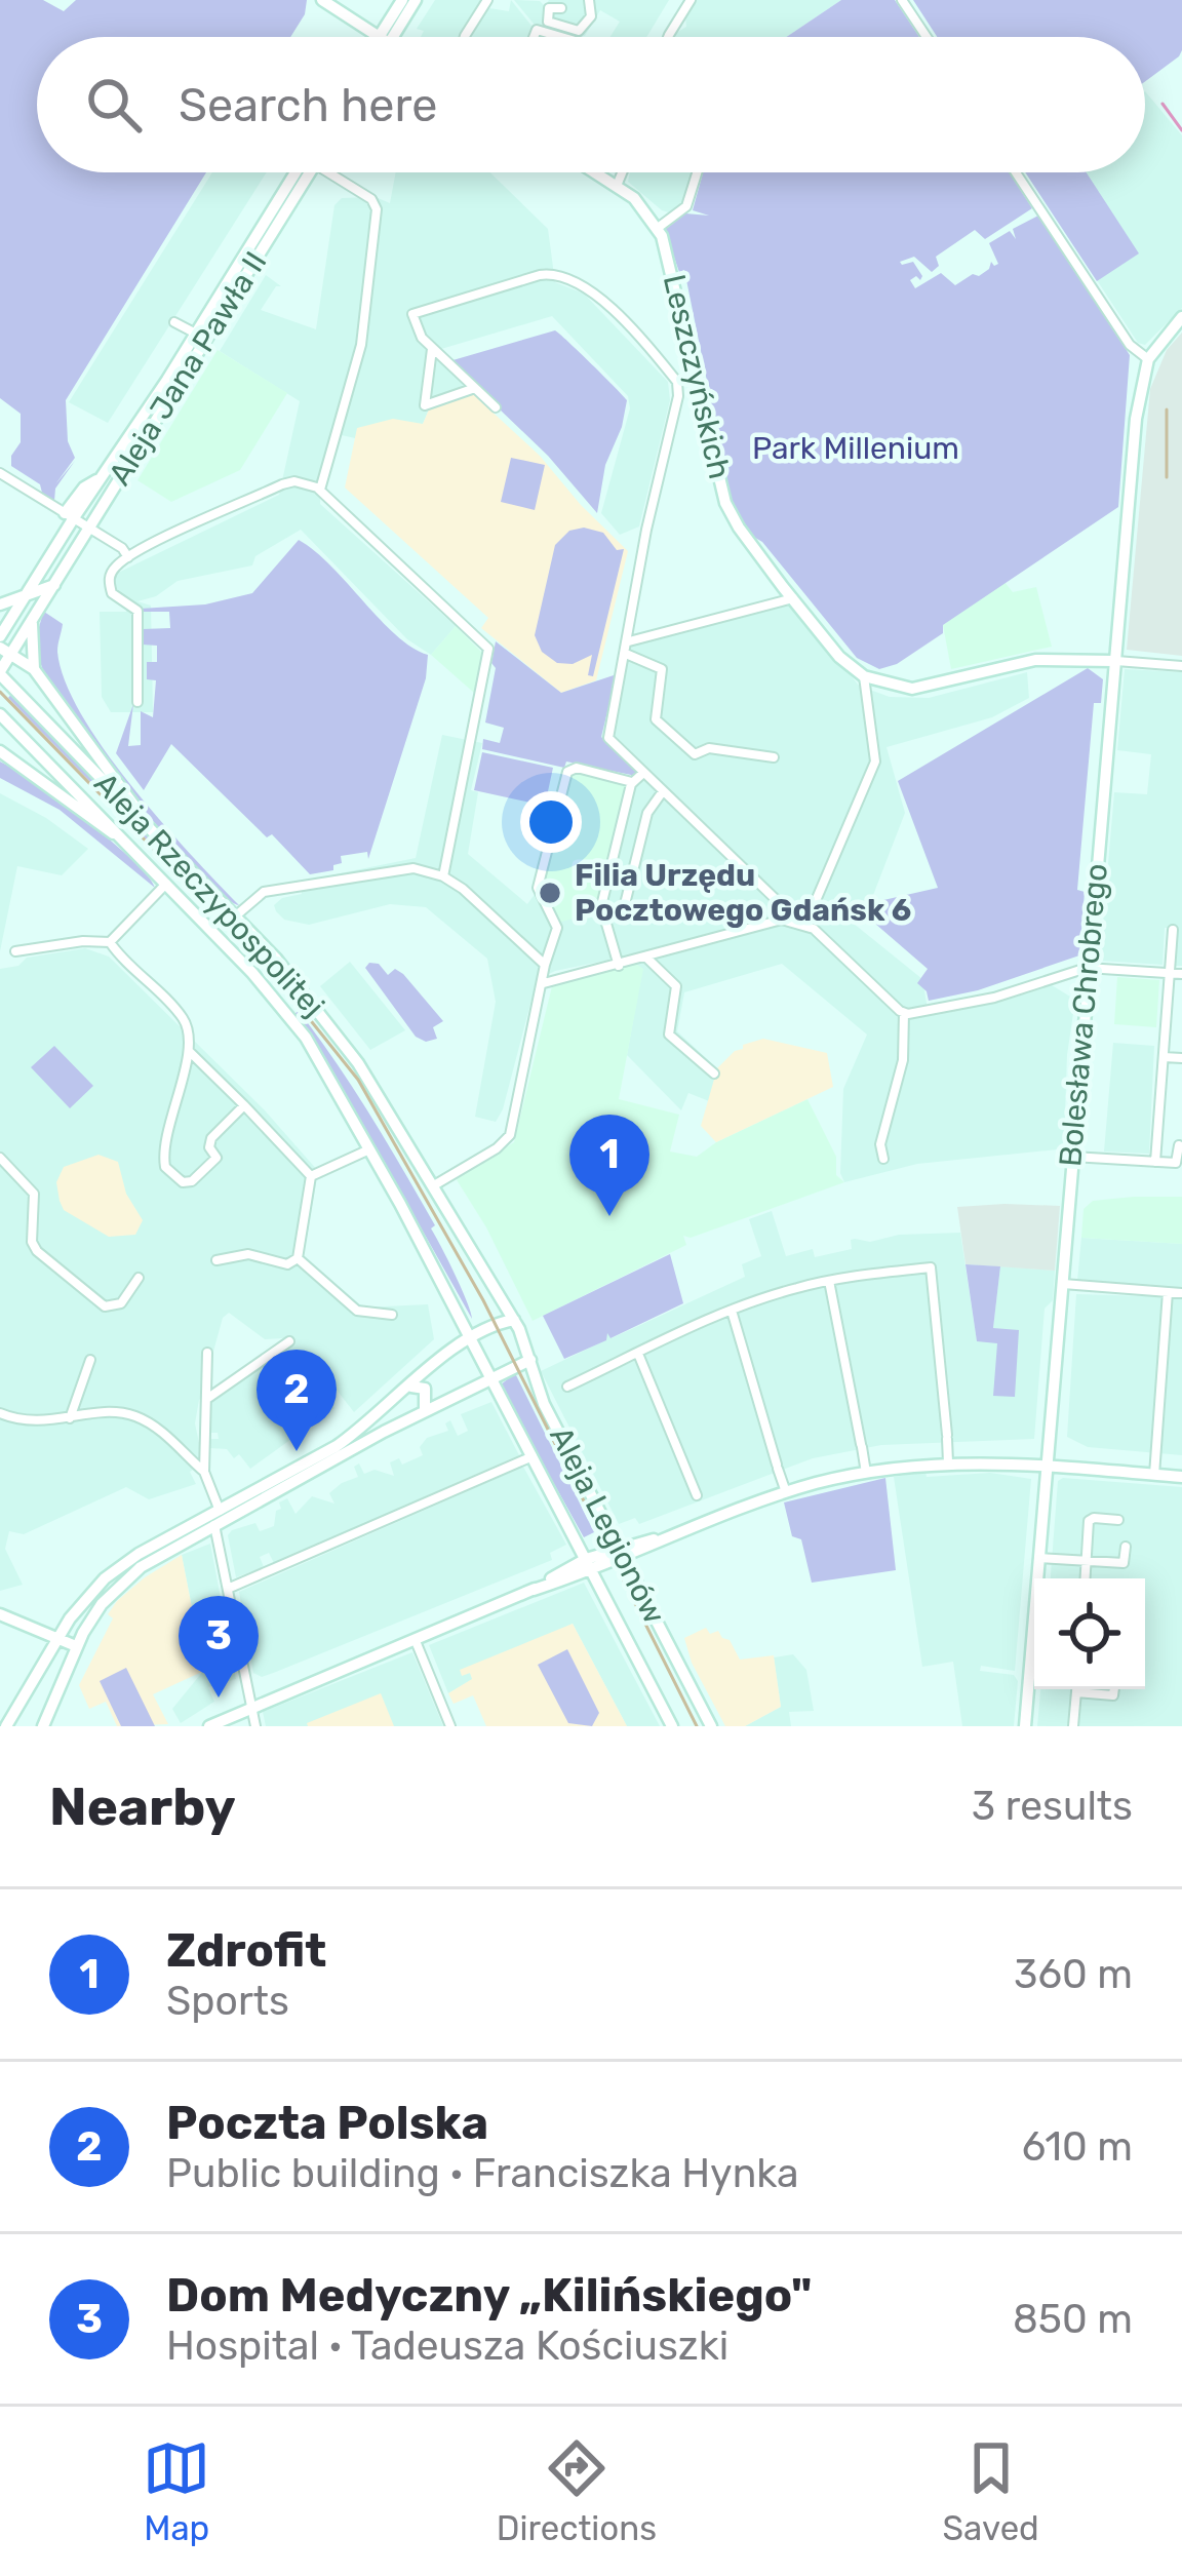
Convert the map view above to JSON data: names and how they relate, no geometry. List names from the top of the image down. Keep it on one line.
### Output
{"streets":{"main road":["Aleja Jana Pawła II","Leszczyńskich","Aleja Rzeczypospolitej","Bolesława Chrobrego","Aleja Legionów"]},"crossings":[["Aleja Jana Pawła II","Aleja Rzeczypospolitej"],["Aleja Rzeczypospolitej","Aleja Legionów"]],"parks":["Park Millenium"],"places":["Filia Urzędu Pocztowego Gdańsk 6"],"page":{"search":"Search here","pins":["1","2","3"],"heading":["Nearby","3 results"],"list":[{"mark":"1","name":"Zdrofit","note":"Sports","value":"360 m"},{"mark":"2","name":"Poczta Polska","note":"Public building · Franciszka Hynka","value":"610 m"},{"mark":"3","name":"Dom Medyczny „Kilińskiego\"","note":"Hospital · Tadeusza Kościuszki","value":"850 m"}],"nav":["Map","Directions","Saved"]}}
